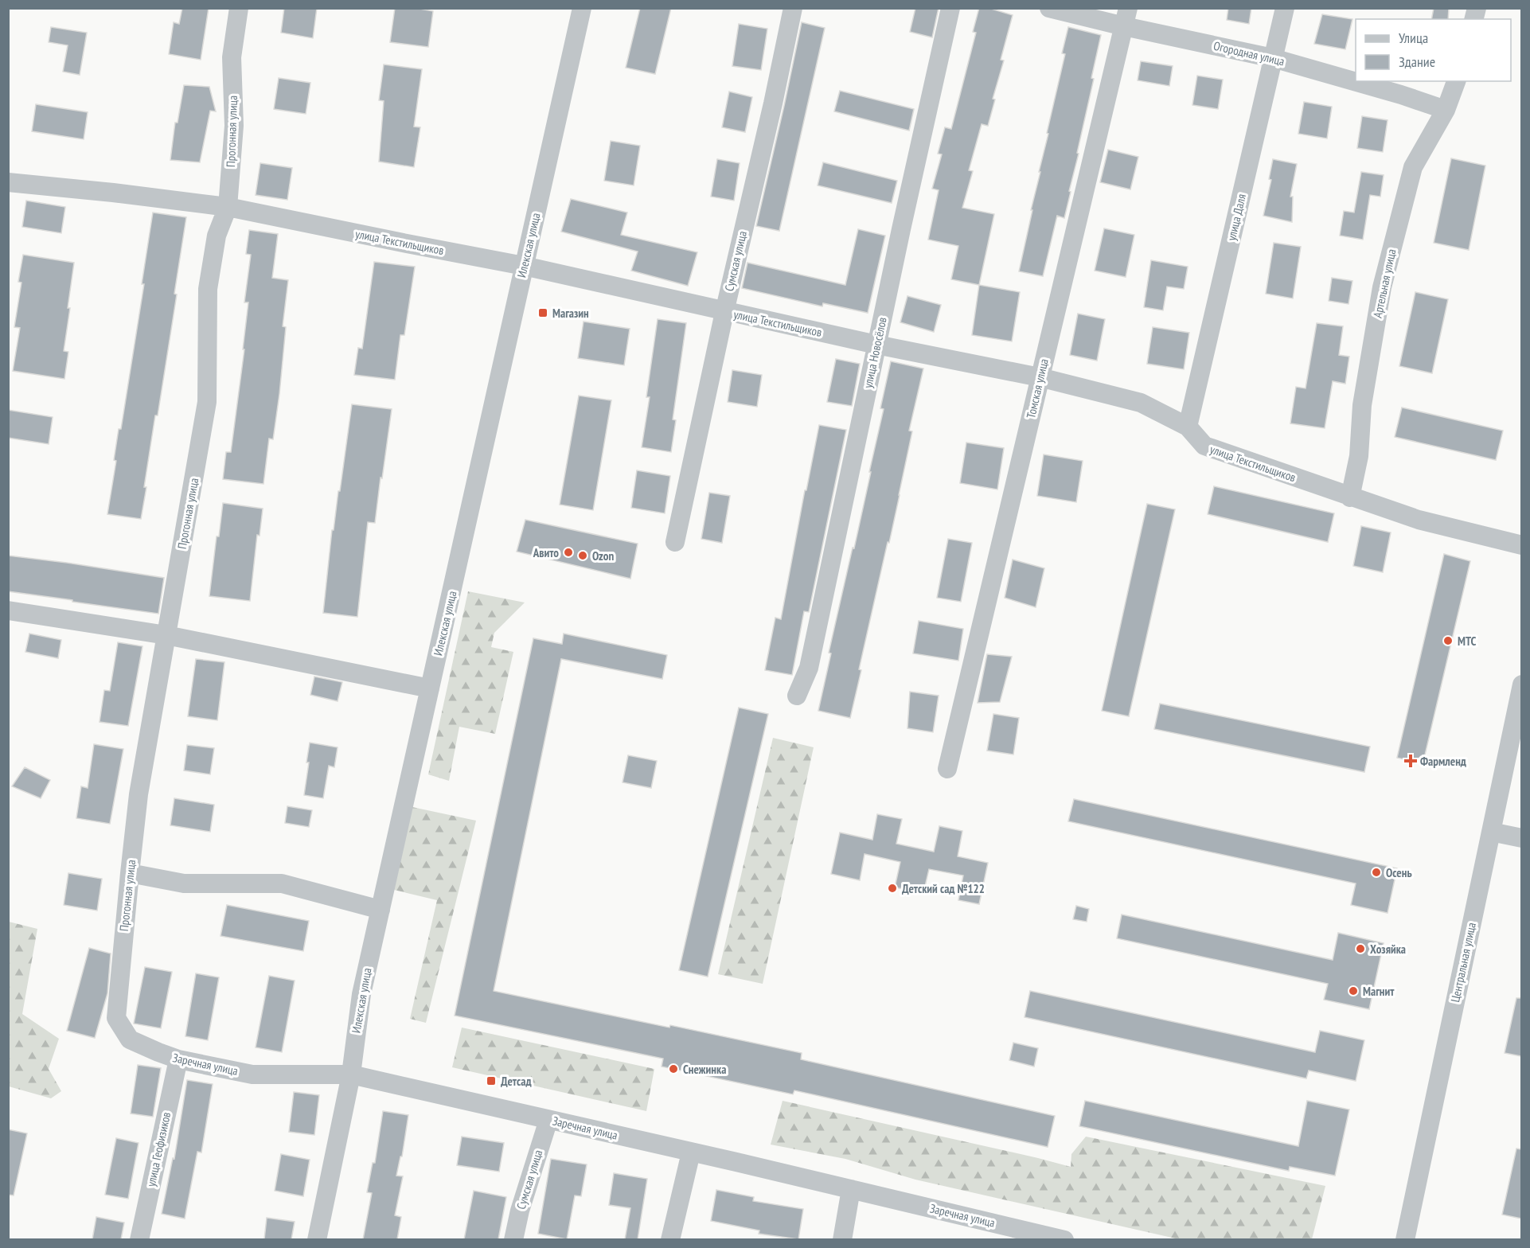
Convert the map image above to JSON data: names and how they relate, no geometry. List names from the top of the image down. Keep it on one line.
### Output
{"streets":{"street":["Огородная улица","Прогонная улица","улица Даля","улица Текстильщиков","Илекская улица","Сумская улица","Артельная улица","улица Новосёлов","Томская улица","Центральная улица","Заречная улица","улица Геофизиков"]},"crossings":[["Огородная улица","улица Даля"],["Огородная улица","Артельная улица"],["Огородная улица","Томская улица"],["Прогонная улица","улица Текстильщиков"],["Прогонная улица","Заречная улица"],["улица Даля","улица Текстильщиков"],["улица Текстильщиков","Илекская улица"],["улица Текстильщиков","Сумская улица"],["улица Текстильщиков","Артельная улица"],["улица Текстильщиков","улица Новосёлов"],["улица Текстильщиков","Томская улица"],["Илекская улица","Заречная улица"],["Сумская улица","Заречная улица"],["Заречная улица","улица Геофизиков"]],"places":{"transit":["Магазин","Детсад"],"other":["Авито","Ozon","МТС","Осень","Детский сад №122","Хозяйка","Магнит","Снежинка"],"health":["Фармленд"]},"legend":["Улица","Здание"]}
